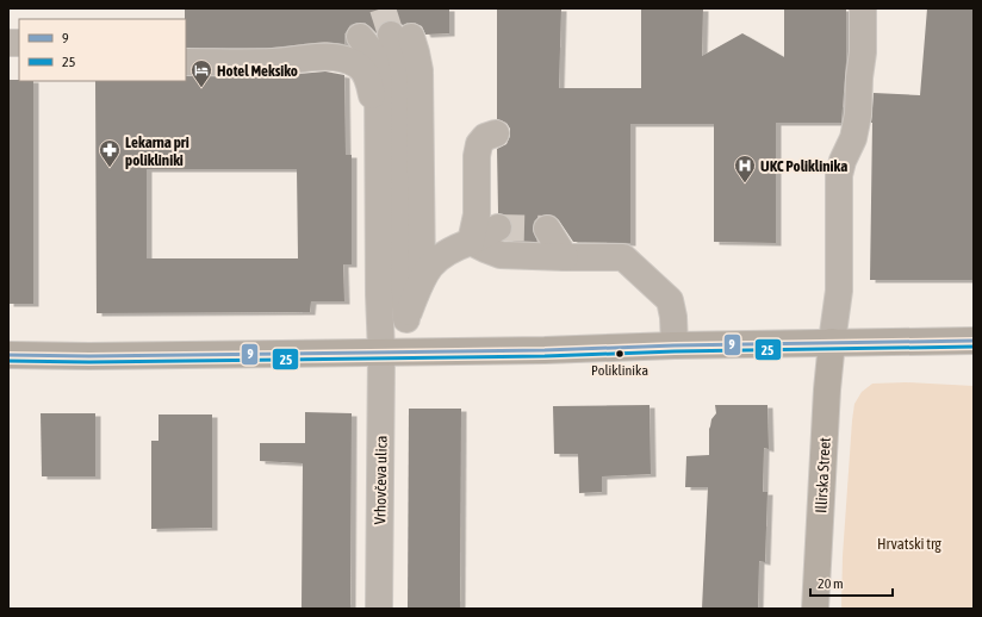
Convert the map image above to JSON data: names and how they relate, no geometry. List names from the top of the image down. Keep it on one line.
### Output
{"streets":{"main road":["Illirska Street"],"street":["Vrhovčeva ulica"]},"parks":["Hrvatski trg"],"places":{"hotel":["Hotel Meksiko"],"pharmacy":["Lekarna pri polikliniki"],"hospital":["UKC Poliklinika"],"other":["Poliklinika"]},"lines":["transit line 9","transit line 25"],"legend":["9","25"],"scale_bar":"20 m"}
